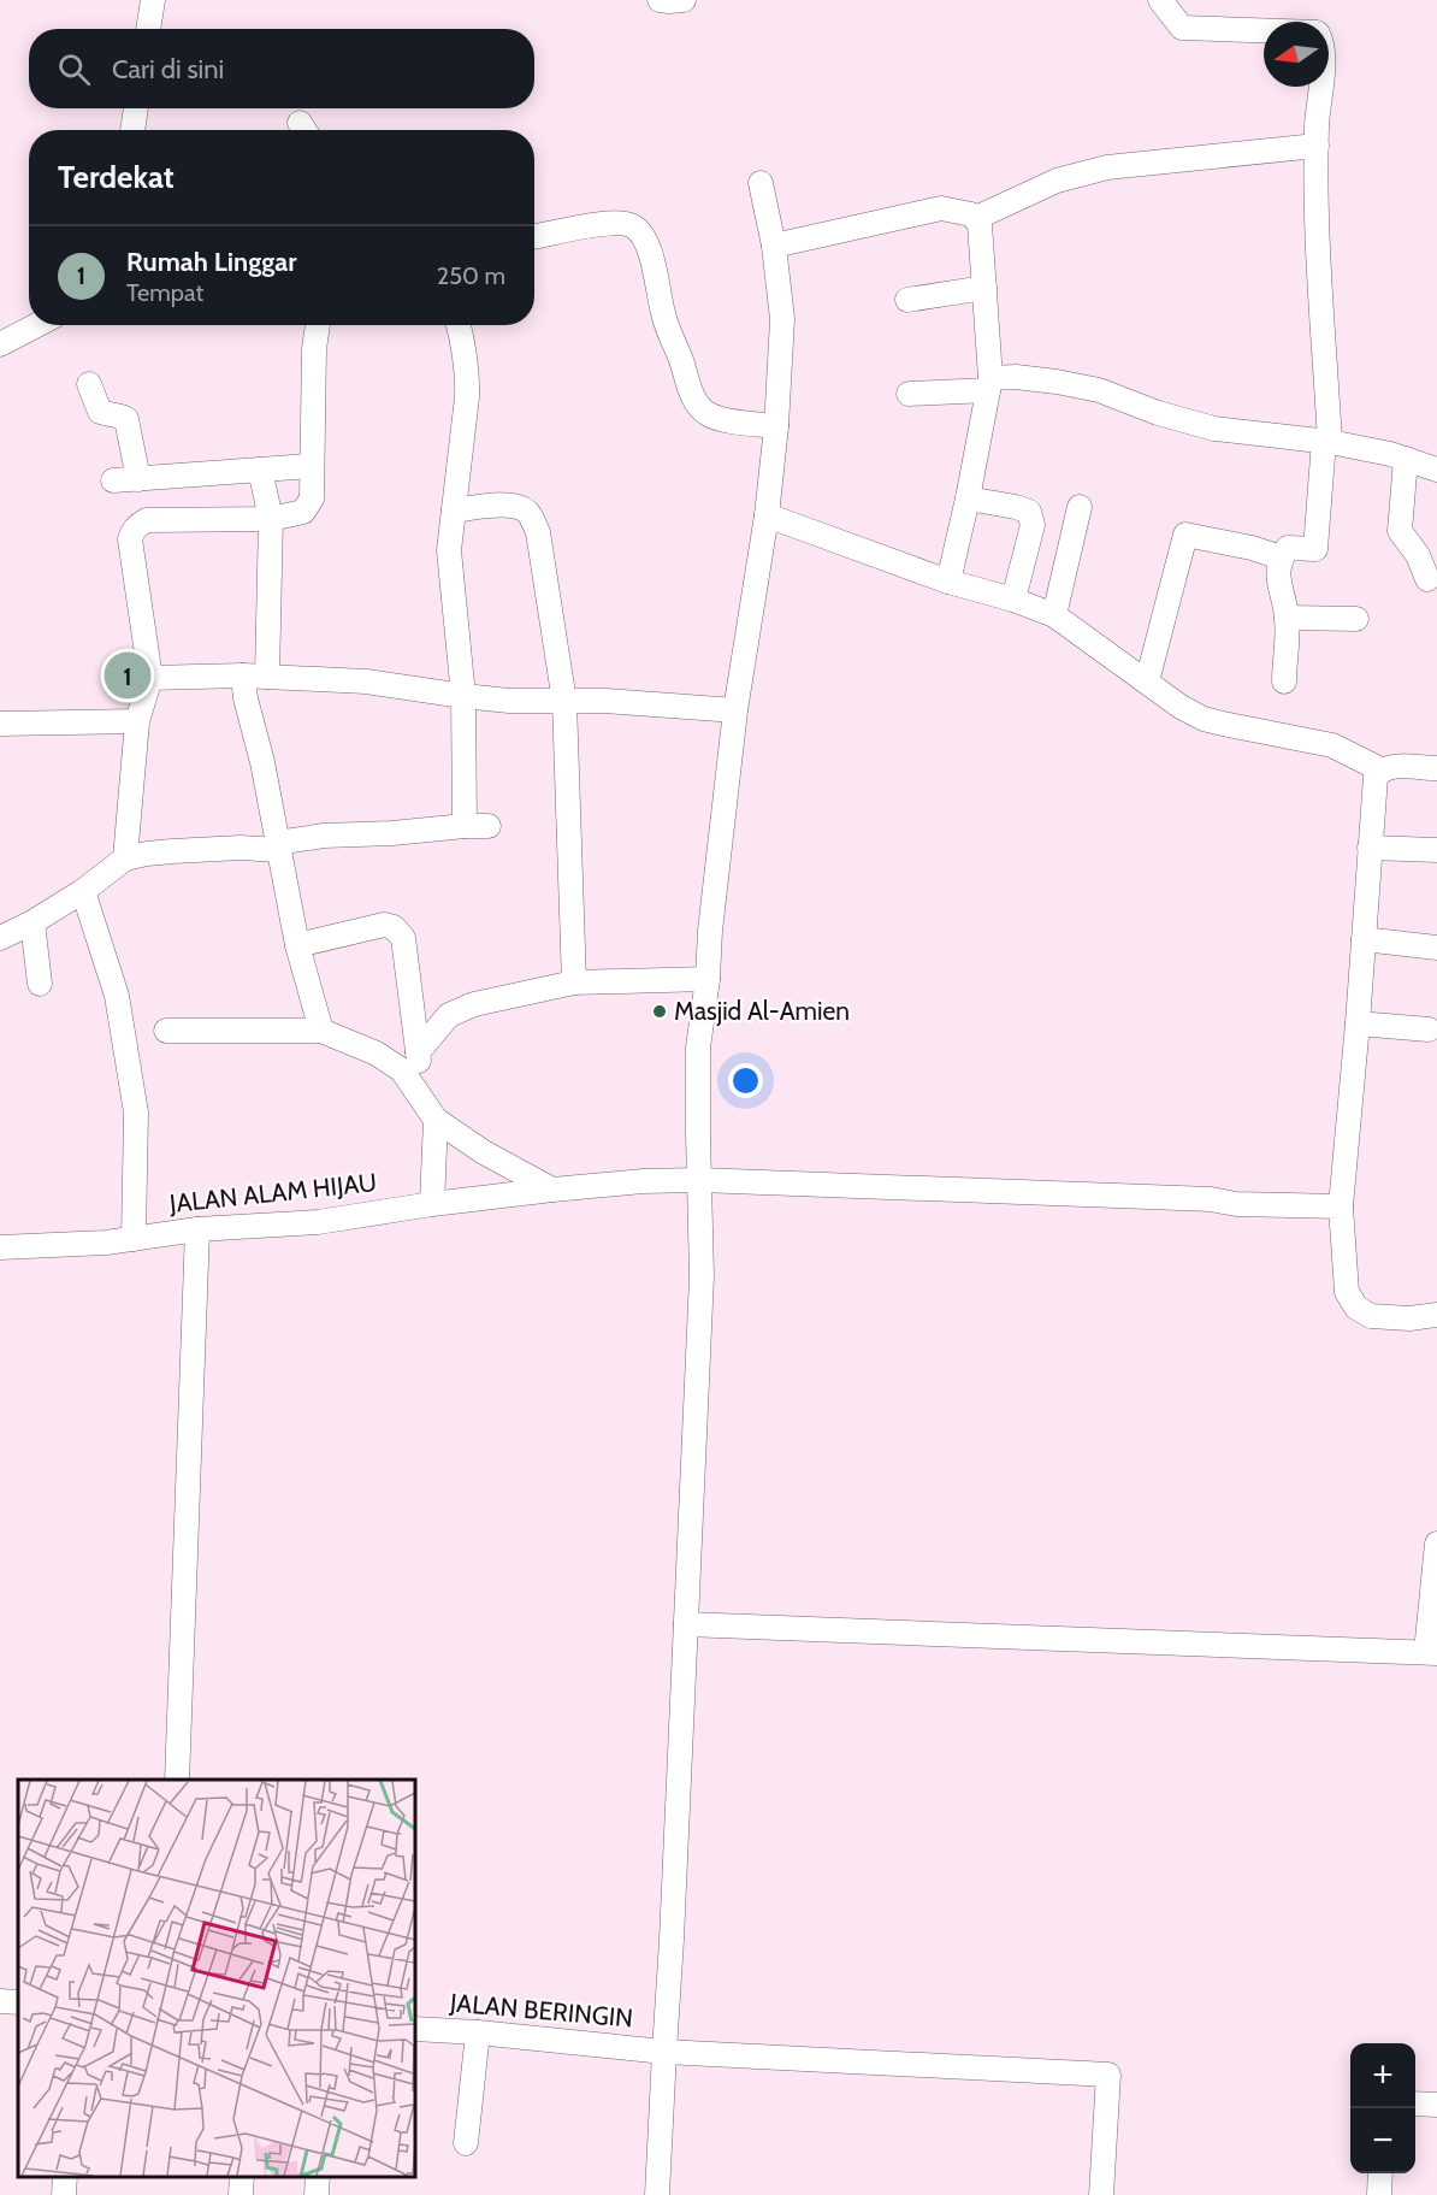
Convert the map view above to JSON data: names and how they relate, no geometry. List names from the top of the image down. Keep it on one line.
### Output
{"streets":{"street":["JALAN ALAM HIJAU","JALAN BERINGIN"]},"places":["Masjid Al-Amien"],"north":"left","page":{"search":"Cari di sini","heading":"Terdekat","list":[{"mark":"1","name":"Rumah Linggar","note":"Tempat","value":"250 m"}],"pins":"1","map_buttons":["+","−"]}}
